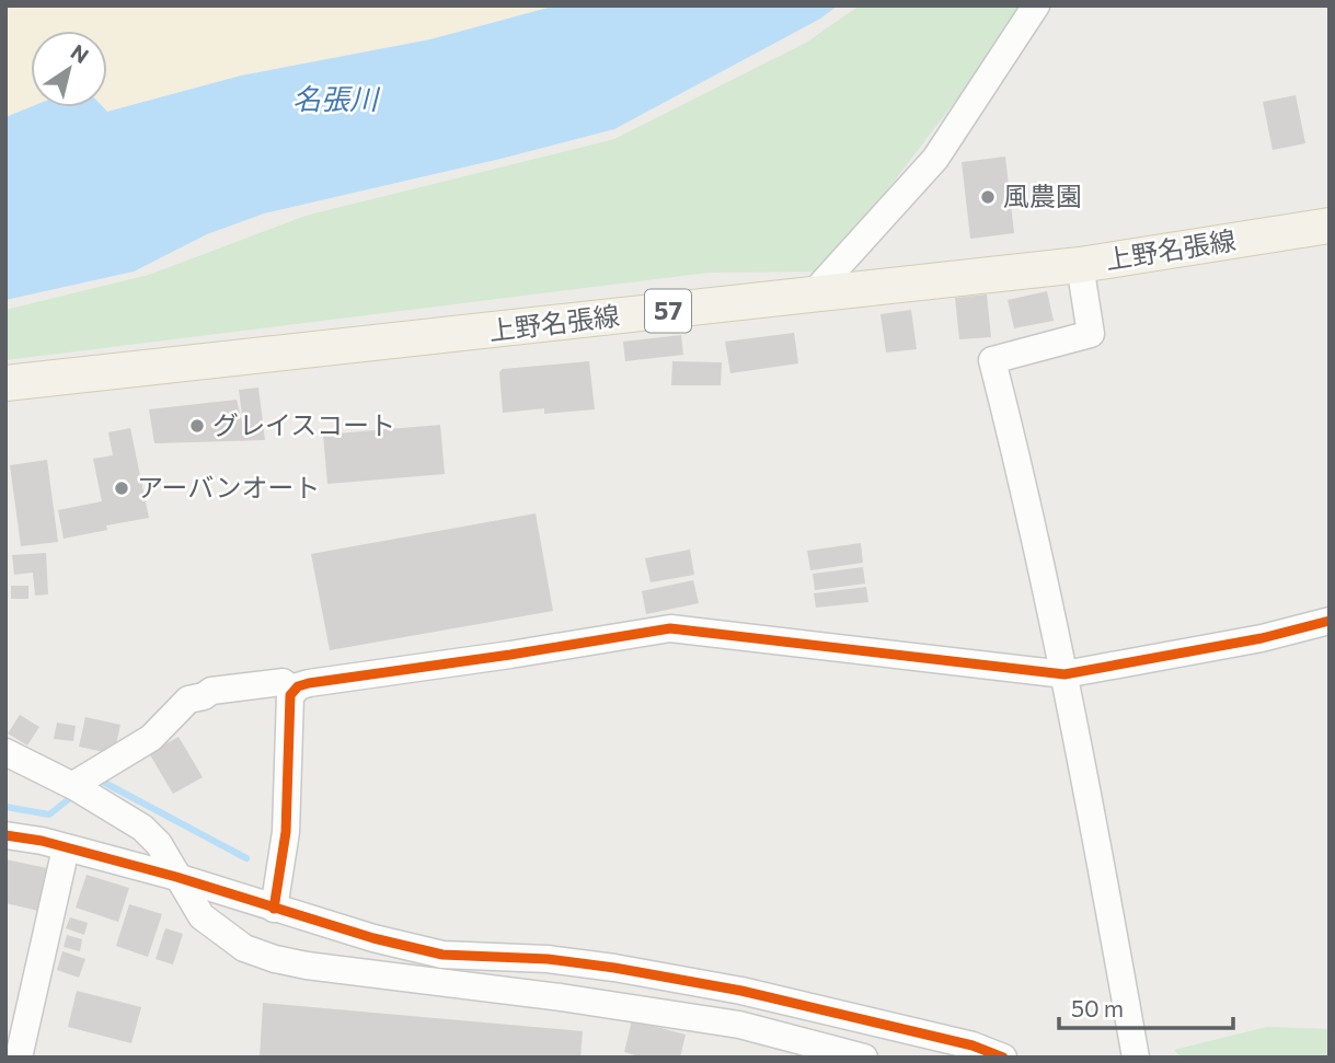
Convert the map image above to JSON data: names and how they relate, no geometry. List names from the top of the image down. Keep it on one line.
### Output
{"streets":{"main road":["上野名張線","57"]},"water":["名張川"],"places":["風農園","グレイスコート","アーバンオート"],"scale_bar":"50 m","north":"top right"}
